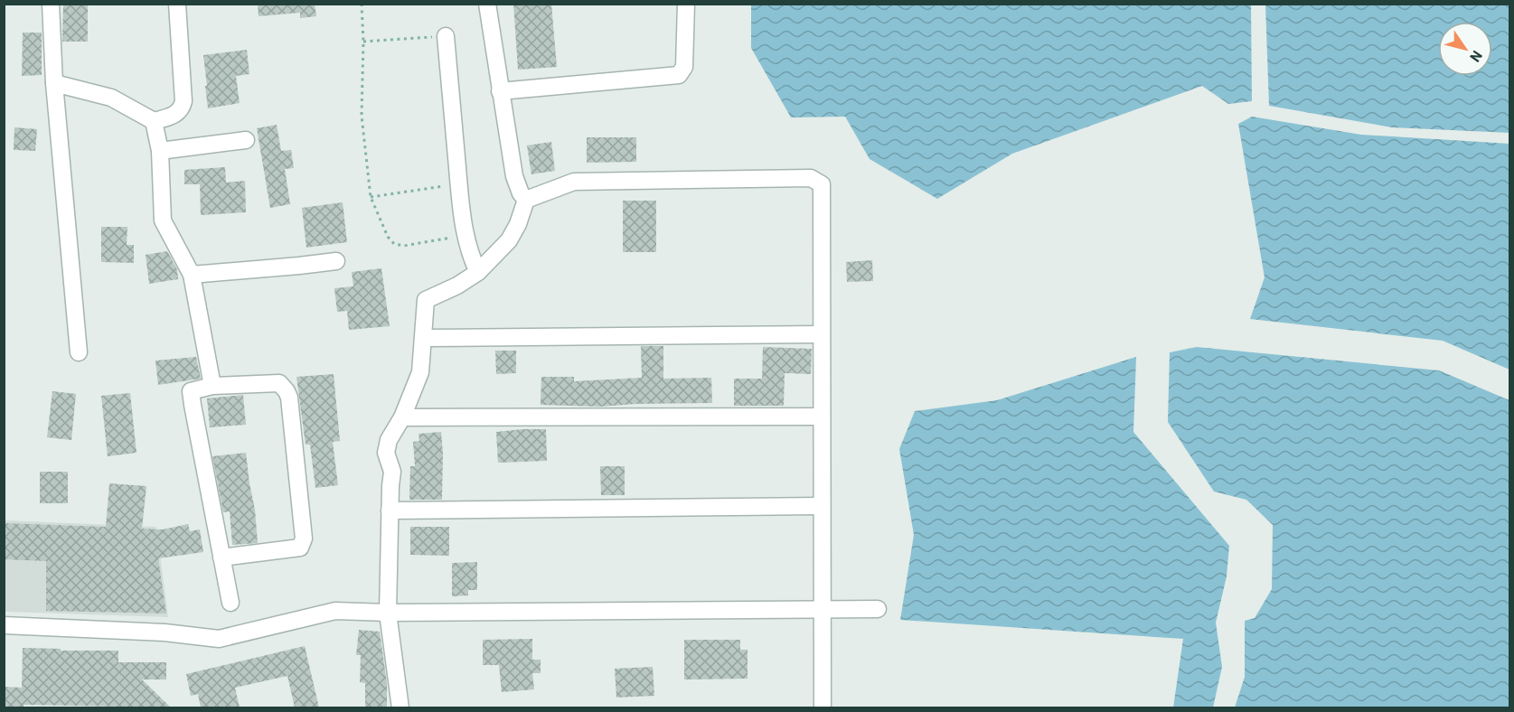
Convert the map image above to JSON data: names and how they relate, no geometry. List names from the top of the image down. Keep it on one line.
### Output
{"north":"bottom right"}
